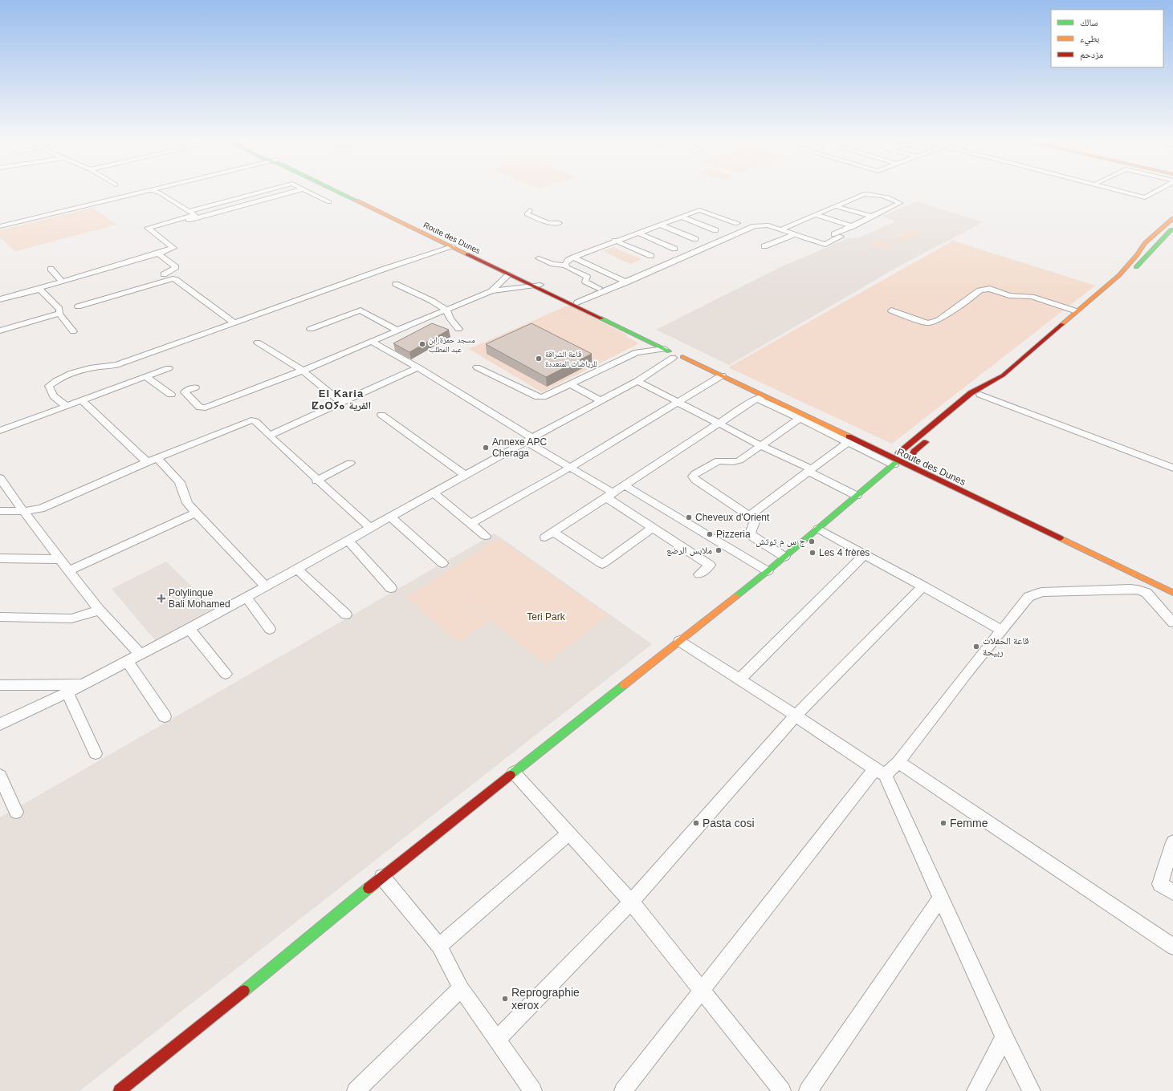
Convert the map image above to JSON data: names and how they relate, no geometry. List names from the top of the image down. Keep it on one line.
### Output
{"streets":{"main road":["Route des Dunes"]},"districts":["El Karia ⵇⴰⵔⵢⴰ القرية"],"parks":["Teri Park"],"places":{"other":["مسجد حمزة ابن عبد المطلب","قاعة الشراقة للرياضات المتعددة","Annexe APC Cheraga","Cheveux d'Orient","Pizzeria","ج س م توتش","ملابس الرضع","Les 4 frères","قاعة الحفلات ربيحة","Pasta cosi","Femme","Reprographie xerox"],"health":["Polylinque Bali Mohamed"]},"legend":["سالك","بطيء","مزدحم"]}
